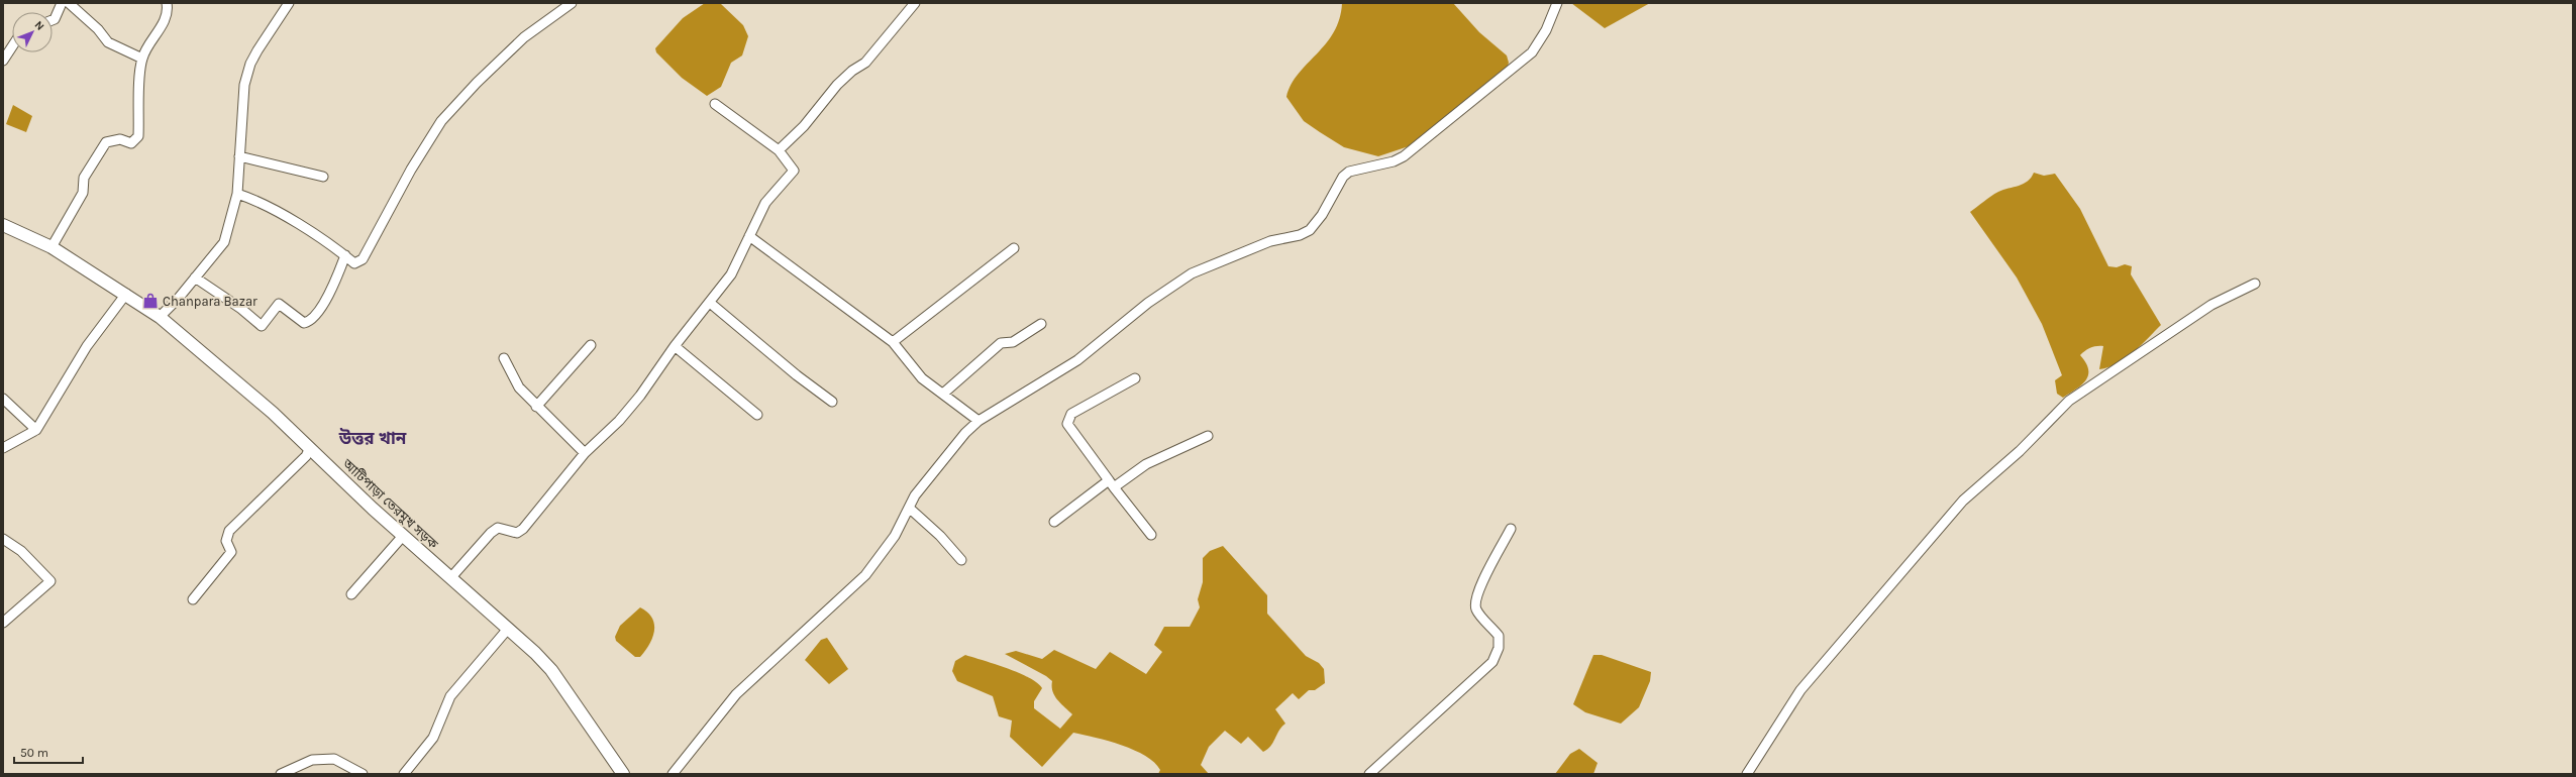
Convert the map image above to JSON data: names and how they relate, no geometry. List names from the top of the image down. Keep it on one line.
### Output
{"streets":{"main road":["আটিপাড়া তেরমুখ সড়ক"]},"districts":["উত্তর খান"],"places":{"shop":["Chanpara Bazar"]},"scale_bar":"50 m","north":"top right"}
